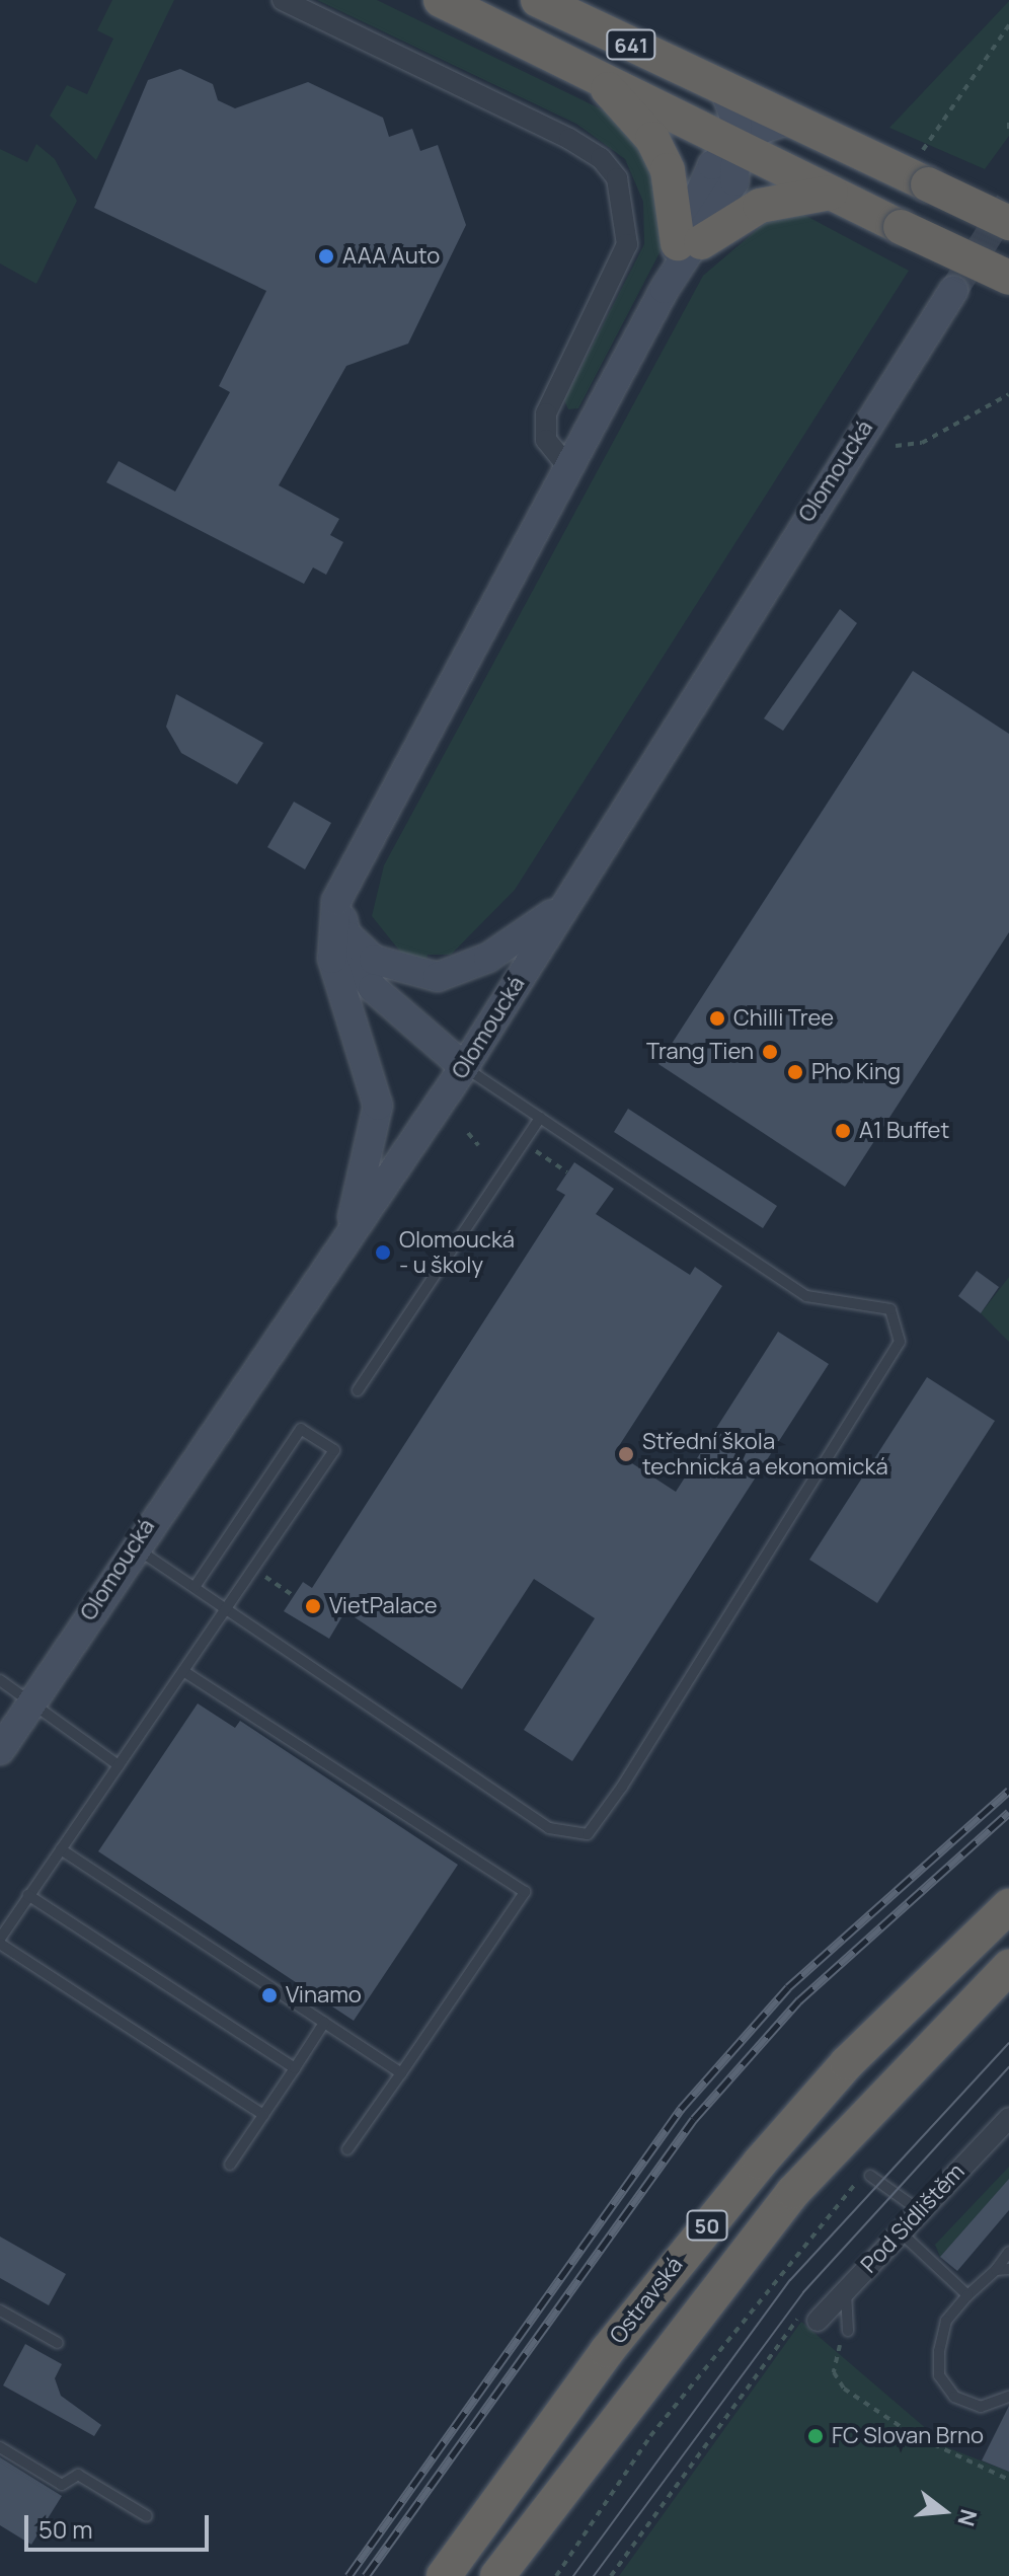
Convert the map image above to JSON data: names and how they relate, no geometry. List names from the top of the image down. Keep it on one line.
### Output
{"streets":{"highway":["641","50","Ostravská"],"main road":["Olomoucká"],"street":["Pod Sídlištěm"]},"places":["AAA Auto","Chilli Tree","Trang Tien","Pho King","A1 Buffet","Olomoucká - u školy","Střední škola technická a ekonomická","VietPalace","Vinamo","FC Slovan Brno"],"scale_bar":"50 m","north":"right"}
